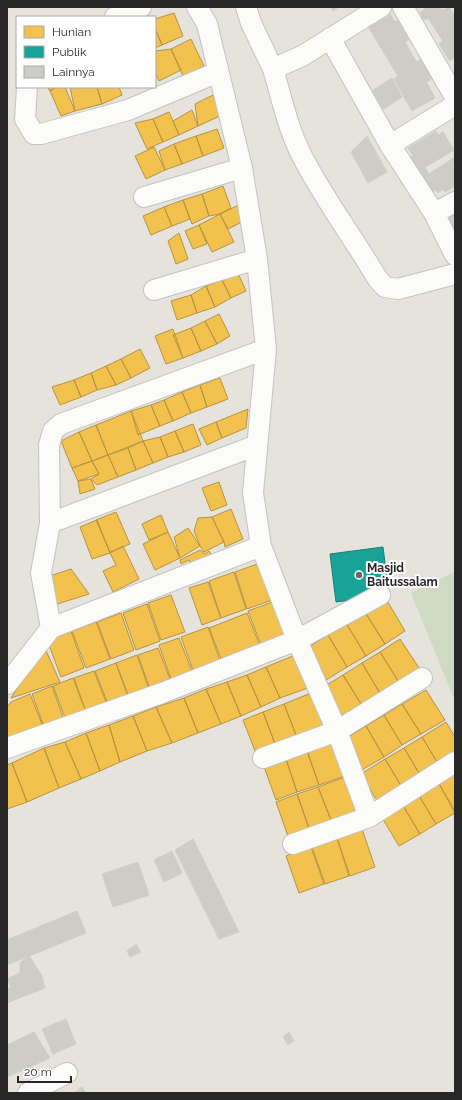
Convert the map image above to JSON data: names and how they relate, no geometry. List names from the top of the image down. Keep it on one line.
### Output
{"places":["Masjid Baitussalam"],"legend":["Hunian","Publik","Lainnya"],"scale_bar":"20 m"}
